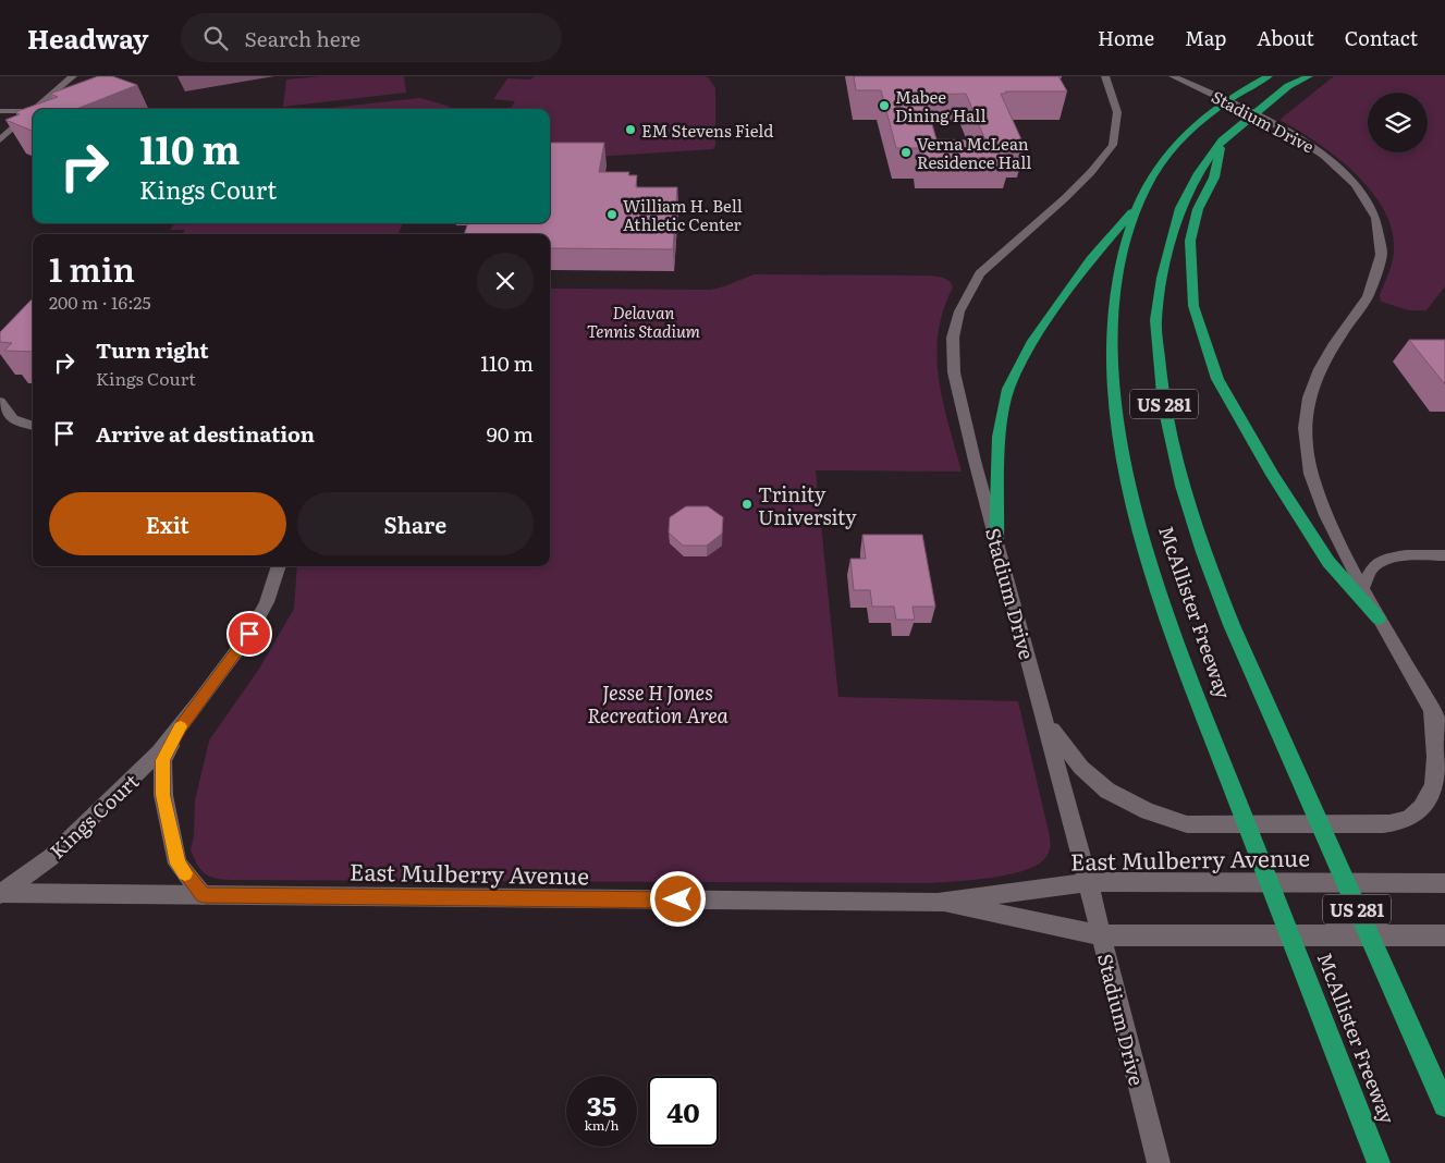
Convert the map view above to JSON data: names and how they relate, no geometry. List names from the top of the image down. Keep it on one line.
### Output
{"streets":{"highway":["US 281","McAllister Freeway"],"main road":["Stadium Drive","Kings Court","East Mulberry Avenue"]},"crossings":[["Stadium Drive","East Mulberry Avenue"],["Kings Court","East Mulberry Avenue"]],"parks":["Delavan Tennis Stadium","Jesse H Jones Recreation Area"],"places":["Mabee Dining Hall","EM Stevens Field","Verna McLean Residence Hall","William H. Bell Athletic Center","Trinity University"],"page":{"header":"Headway","search":"Search here","nav":["Home","Map","About","Contact"],"turn":["110 m","Kings Court"],"heading":["1 min","200 m · 16:25"],"list":[{"name":"Turn right","note":"Kings Court","value":"110 m"},{"name":"Arrive at destination","value":"90 m"}],"buttons":["Exit","Share"],"speed":"35 km/h","limit":"40"}}
